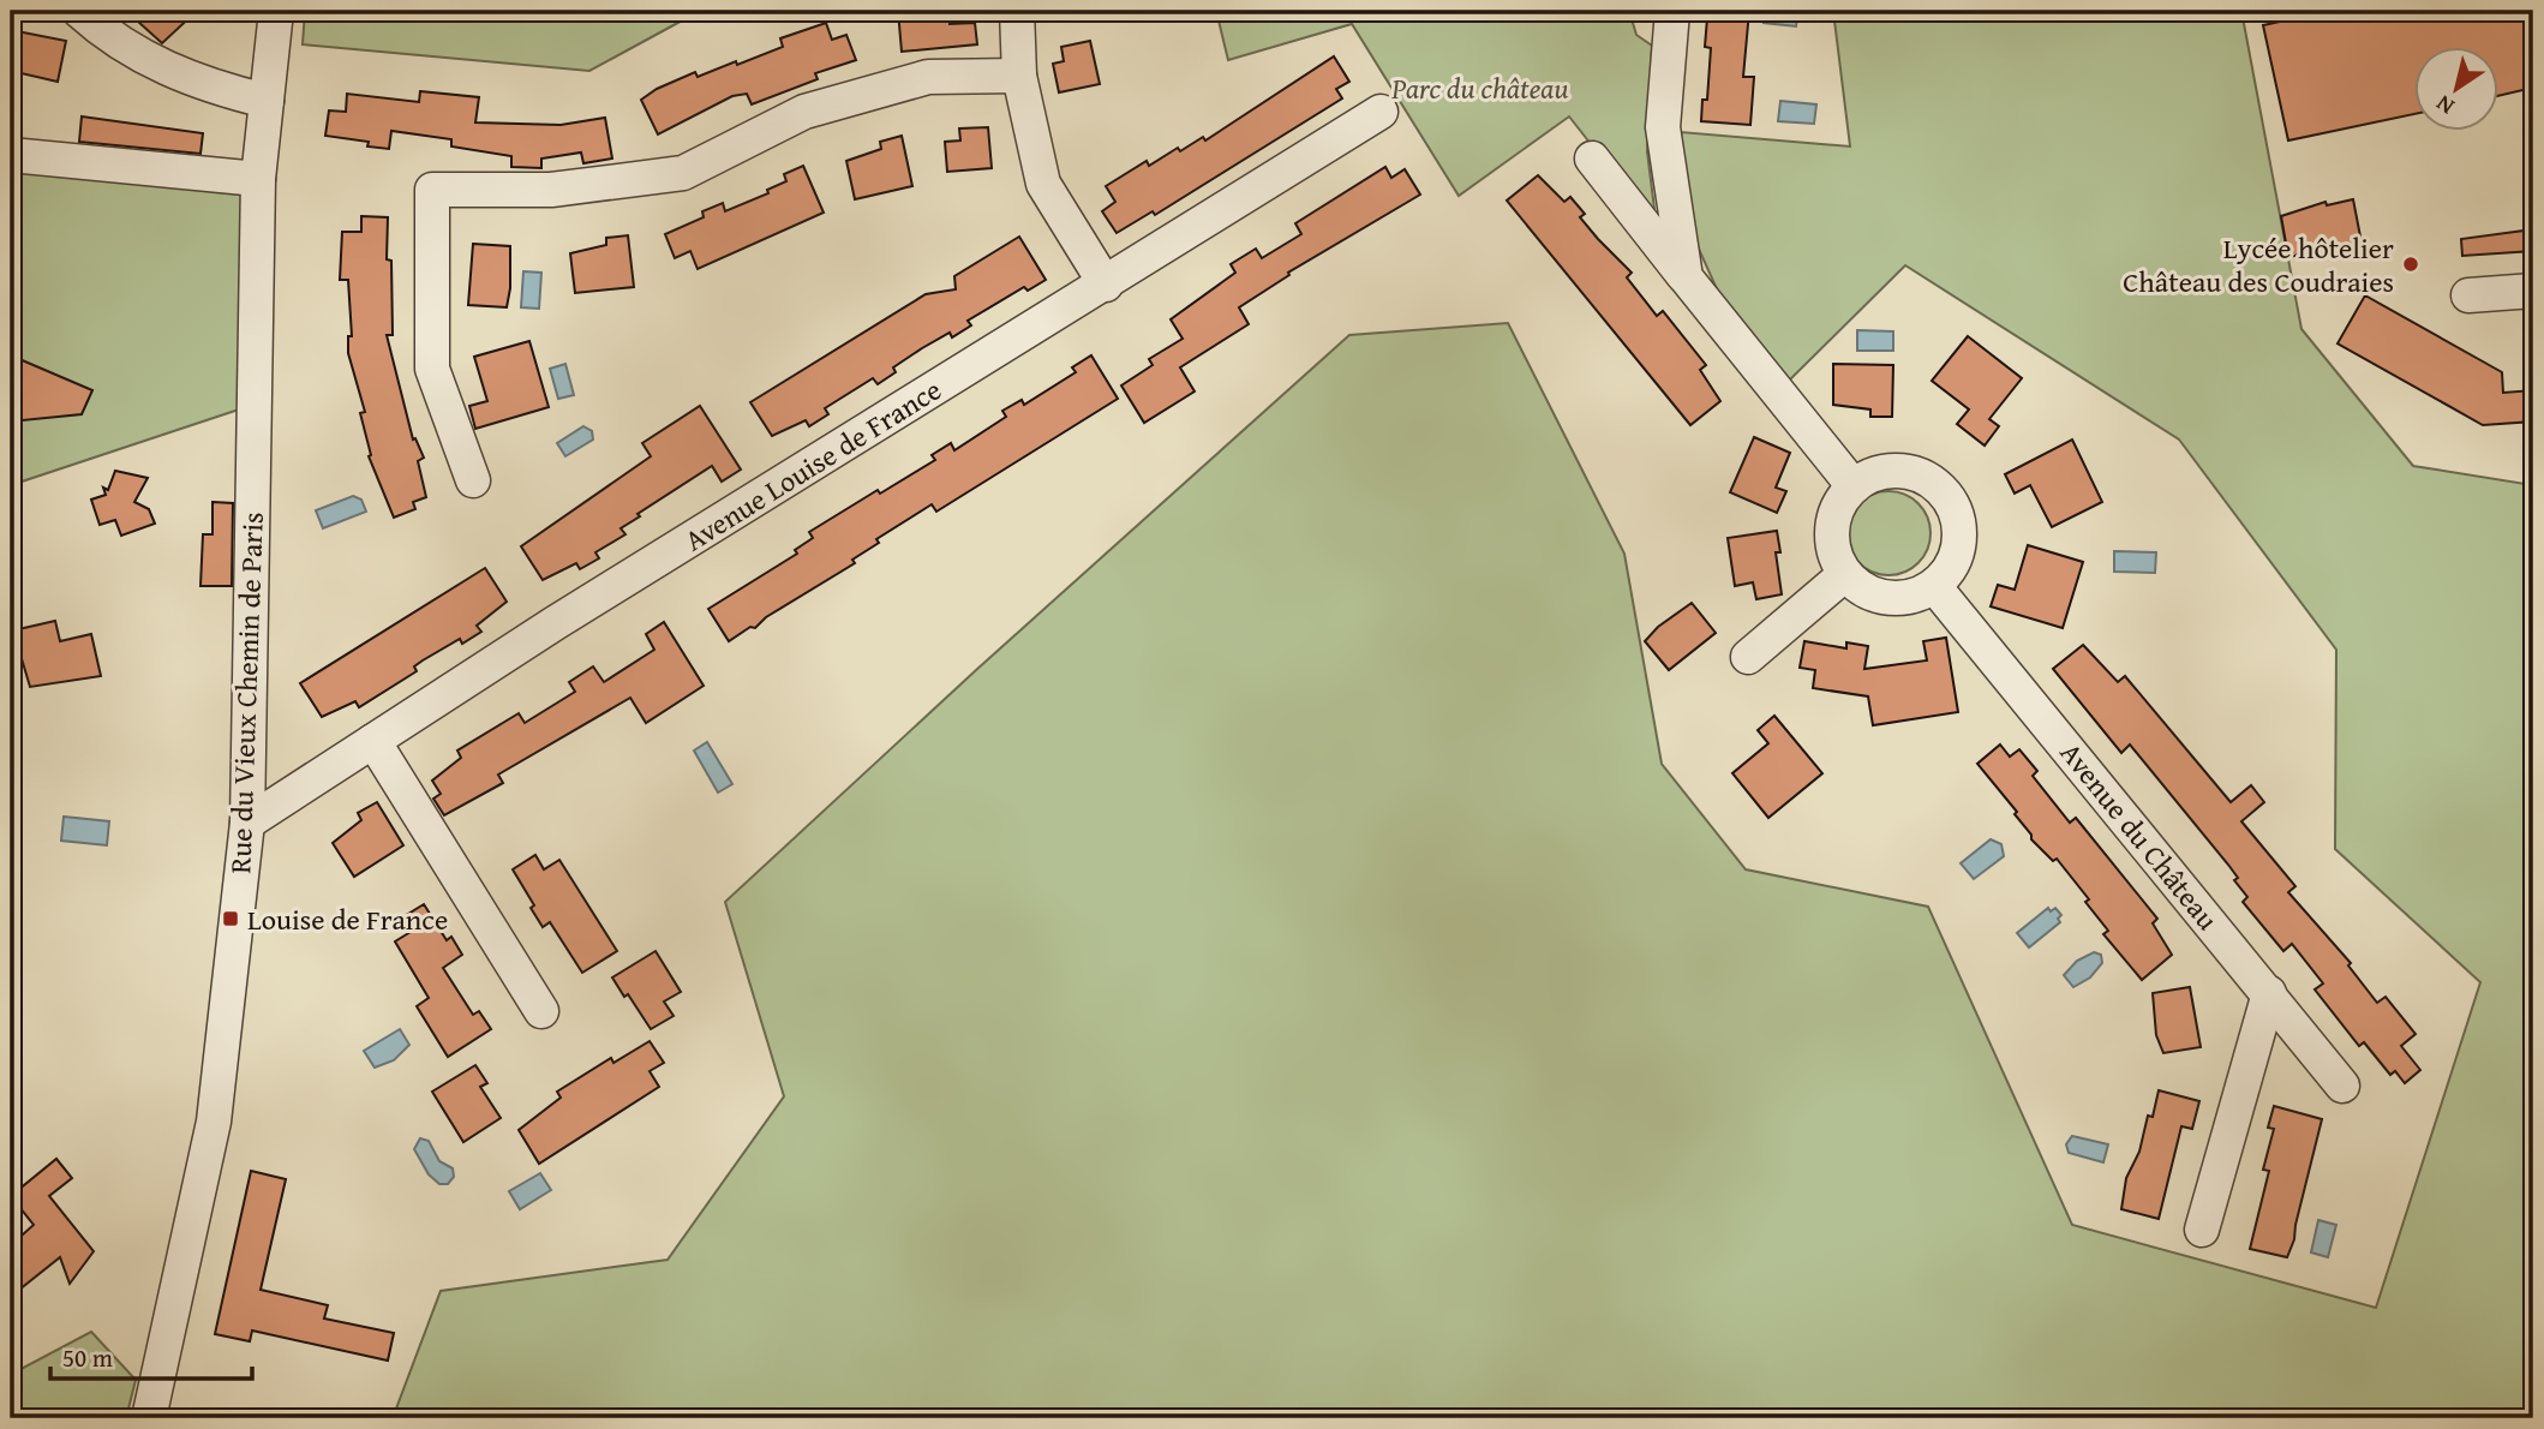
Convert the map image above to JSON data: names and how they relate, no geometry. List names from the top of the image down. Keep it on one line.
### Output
{"streets":{"street":["Avenue Louise de France","Rue du Vieux Chemin de Paris","Avenue du Château"]},"crossings":[["Avenue Louise de France","Rue du Vieux Chemin de Paris"]],"parks":["Parc du château"],"places":{"other":["Lycée hôtelier Château des Coudraies"],"transit":["Louise de France"]},"scale_bar":"50 m","north":"bottom left"}
